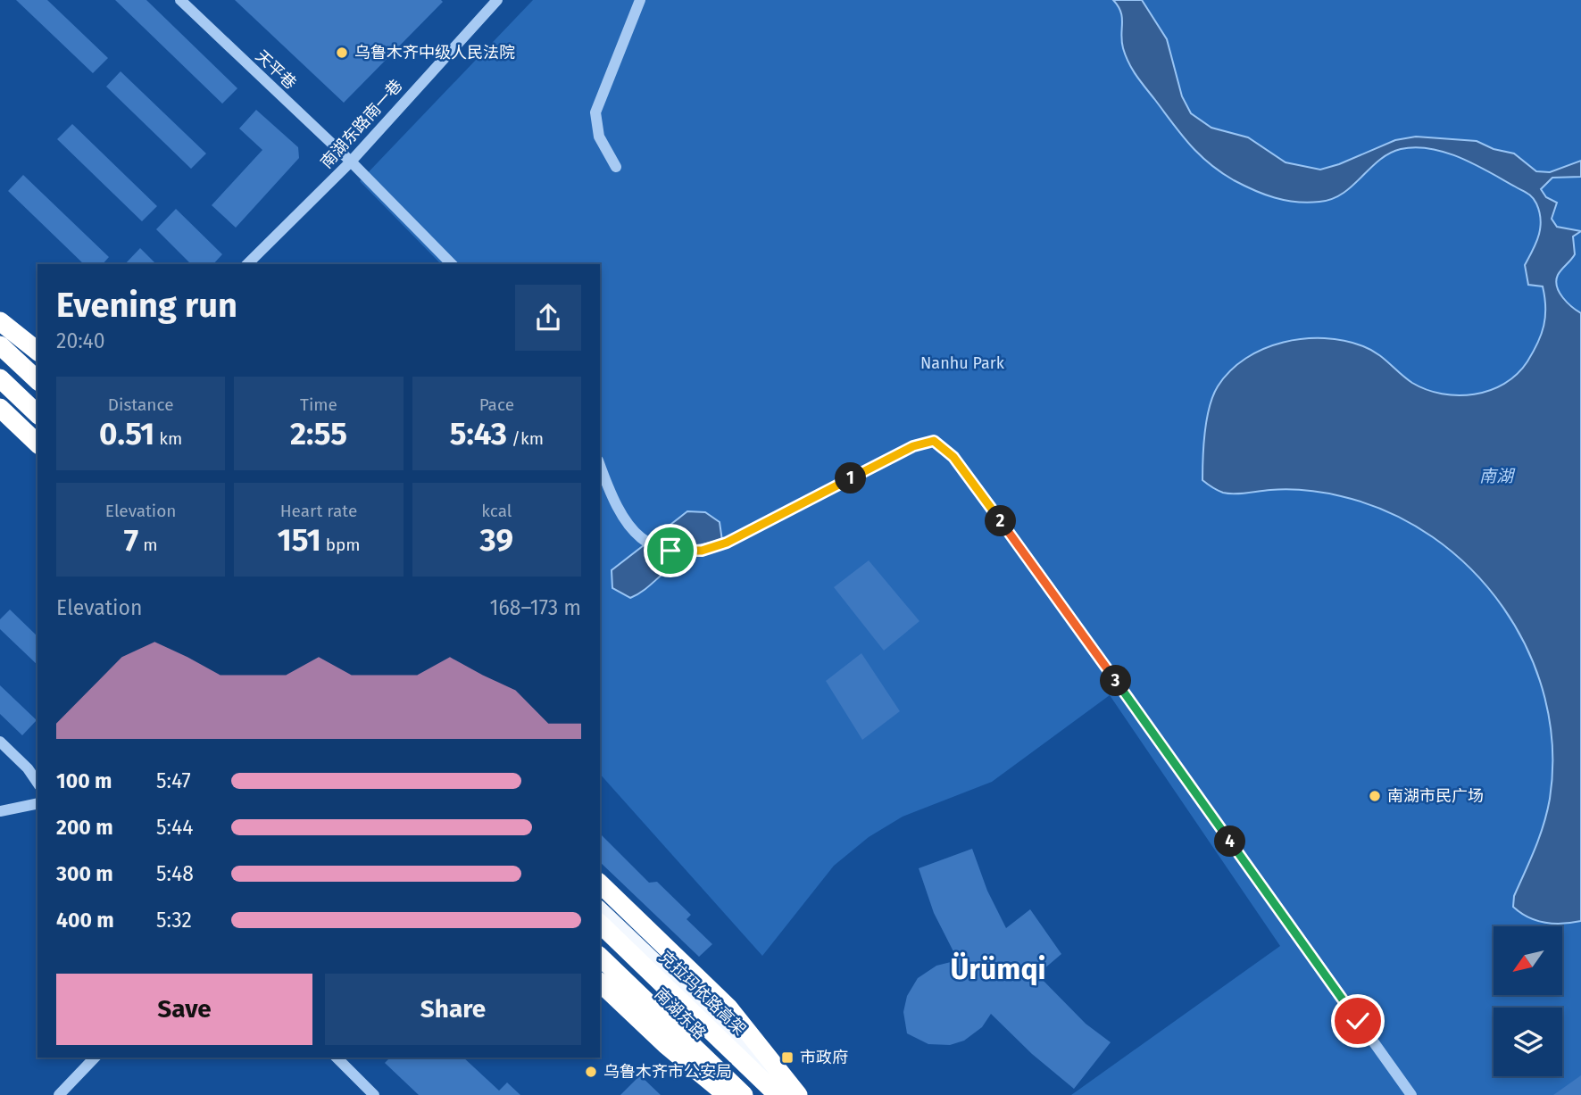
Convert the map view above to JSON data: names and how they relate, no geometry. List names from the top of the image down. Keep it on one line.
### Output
{"streets":{"highway":["克拉玛依路高架"],"main road":["南湖东路"],"street":["天平巷","南湖东路南一巷"]},"crossings":[["天平巷","南湖东路南一巷"]],"districts":["Ürümqi"],"water":["南湖"],"parks":["Nanhu Park"],"places":{"other":["乌鲁木齐中级人民法院","南湖市民广场","乌鲁木齐市公安局"],"transit":["市政府"]},"north":"bottom left","page":{"heading":["Evening run","20:40"],"stats":[["Distance","0.51 km"],["Time","2:55"],["Pace","5:43 /km"],["Elevation","7 m"],["Heart rate","151 bpm"],["kcal","39"]],"pins":["1","2","3","4"],"chart":["Elevation","168–173 m"],"list":[{"name":"100 m","note":"5:47"},{"name":"200 m","note":"5:44"},{"name":"300 m","note":"5:48"},{"name":"400 m","note":"5:32"}],"buttons":["Save","Share"]}}
